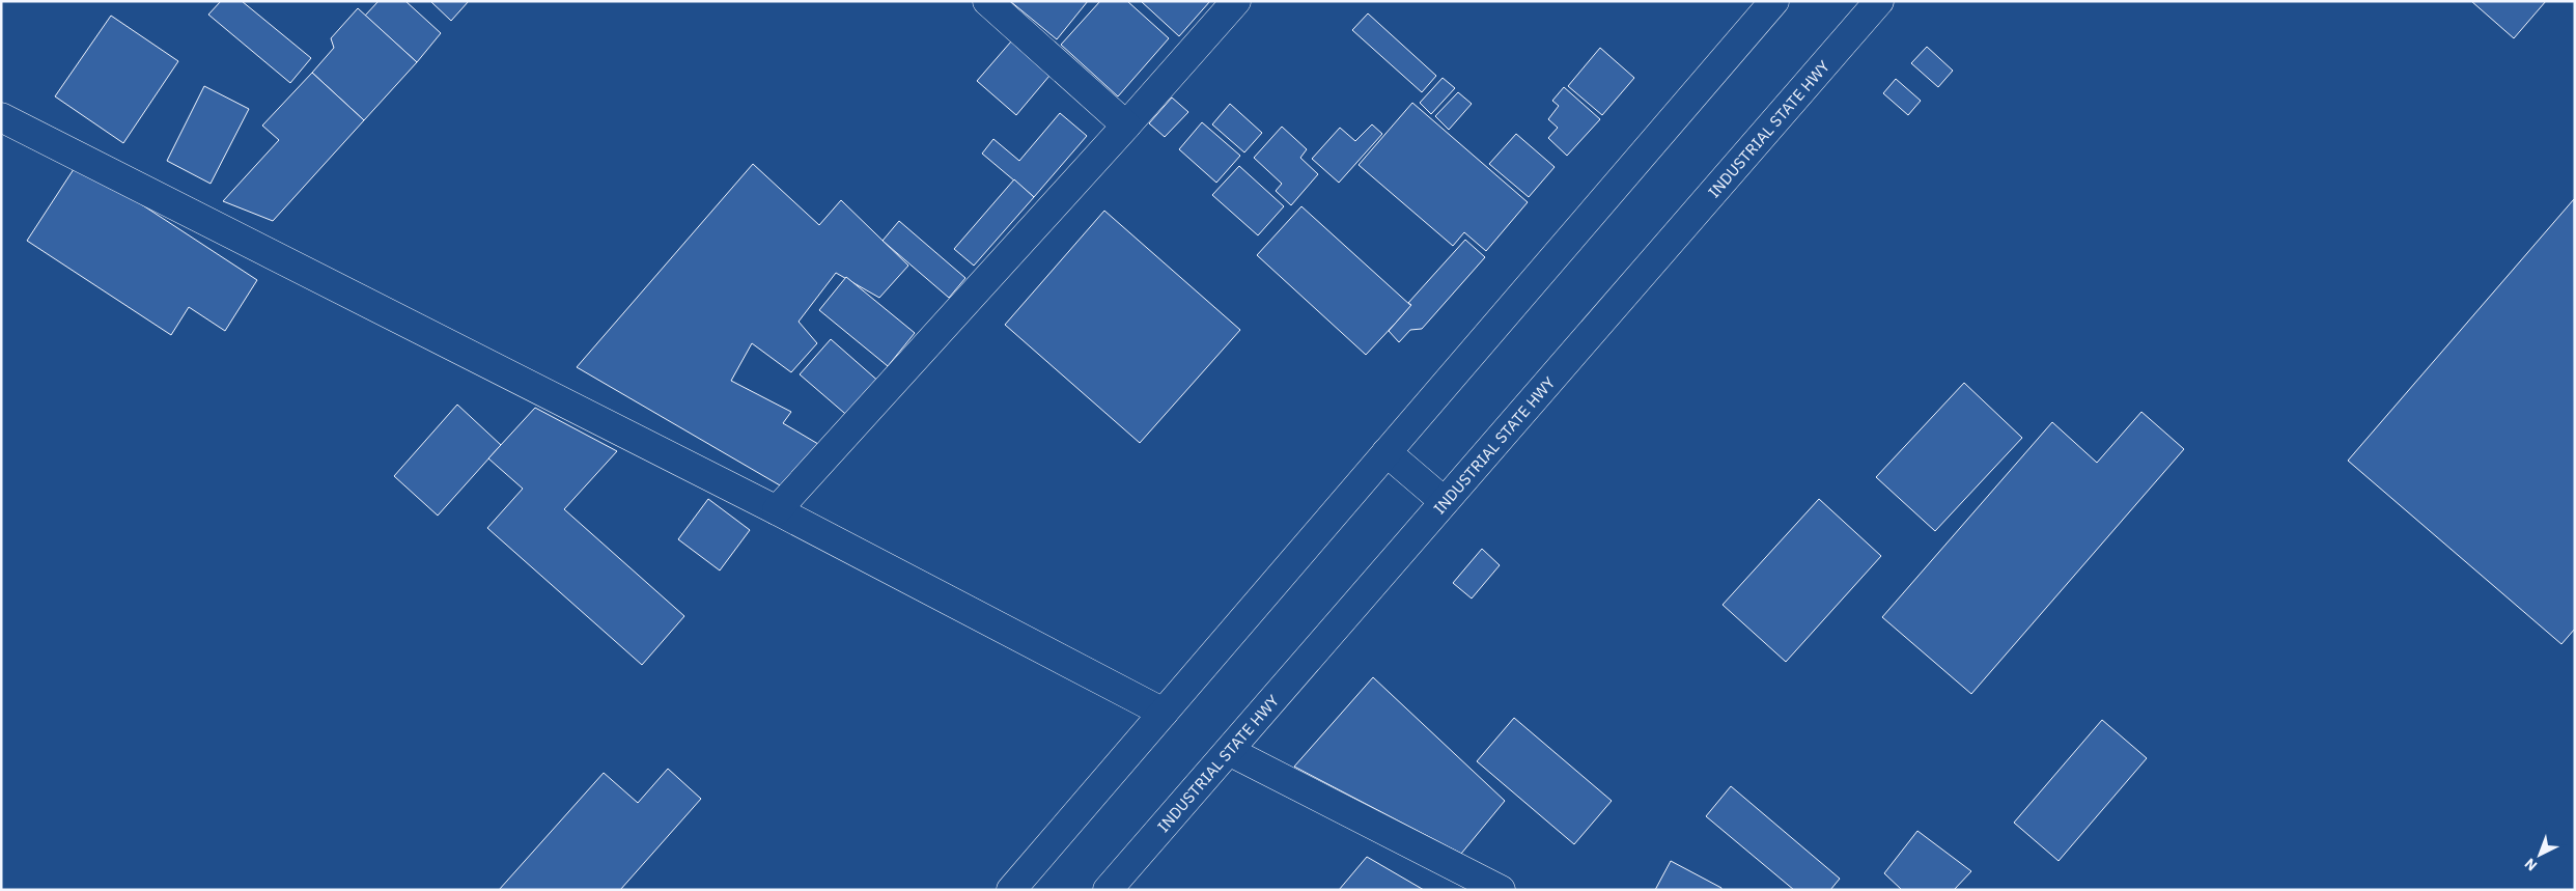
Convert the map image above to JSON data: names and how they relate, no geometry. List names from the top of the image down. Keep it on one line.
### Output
{"streets":{"street":["INDUSTRIAL STATE HWY"]},"north":"bottom left"}
